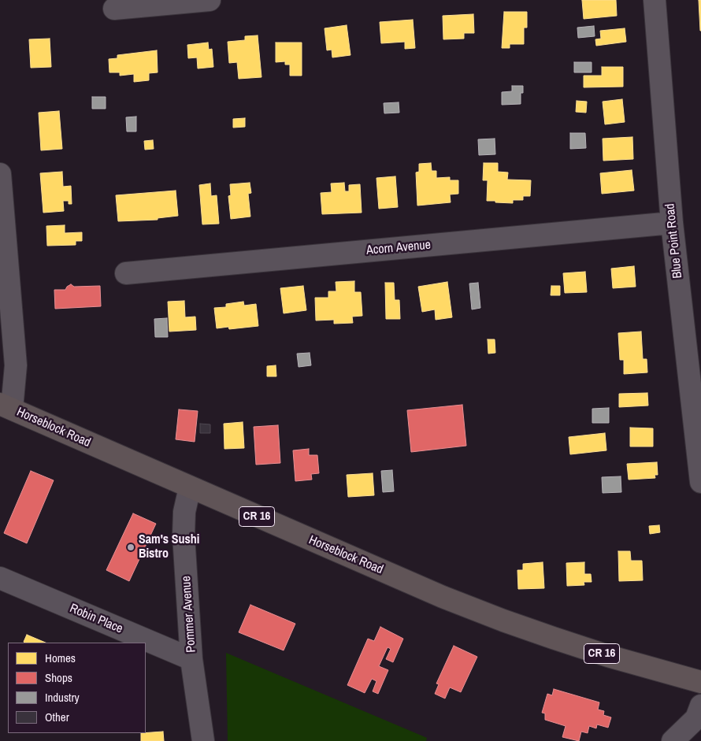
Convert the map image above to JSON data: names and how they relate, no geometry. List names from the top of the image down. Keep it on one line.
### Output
{"streets":{"main road":["Horseblock Road","CR 16"],"street":["Blue Point Road","Acorn Avenue","Pommer Avenue","Robin Place"]},"crossings":[["Blue Point Road","Acorn Avenue"],["Horseblock Road","Pommer Avenue"],["Pommer Avenue","Robin Place"]],"places":["Sam's Sushi Bistro"],"legend":["Homes","Shops","Industry","Other"]}
